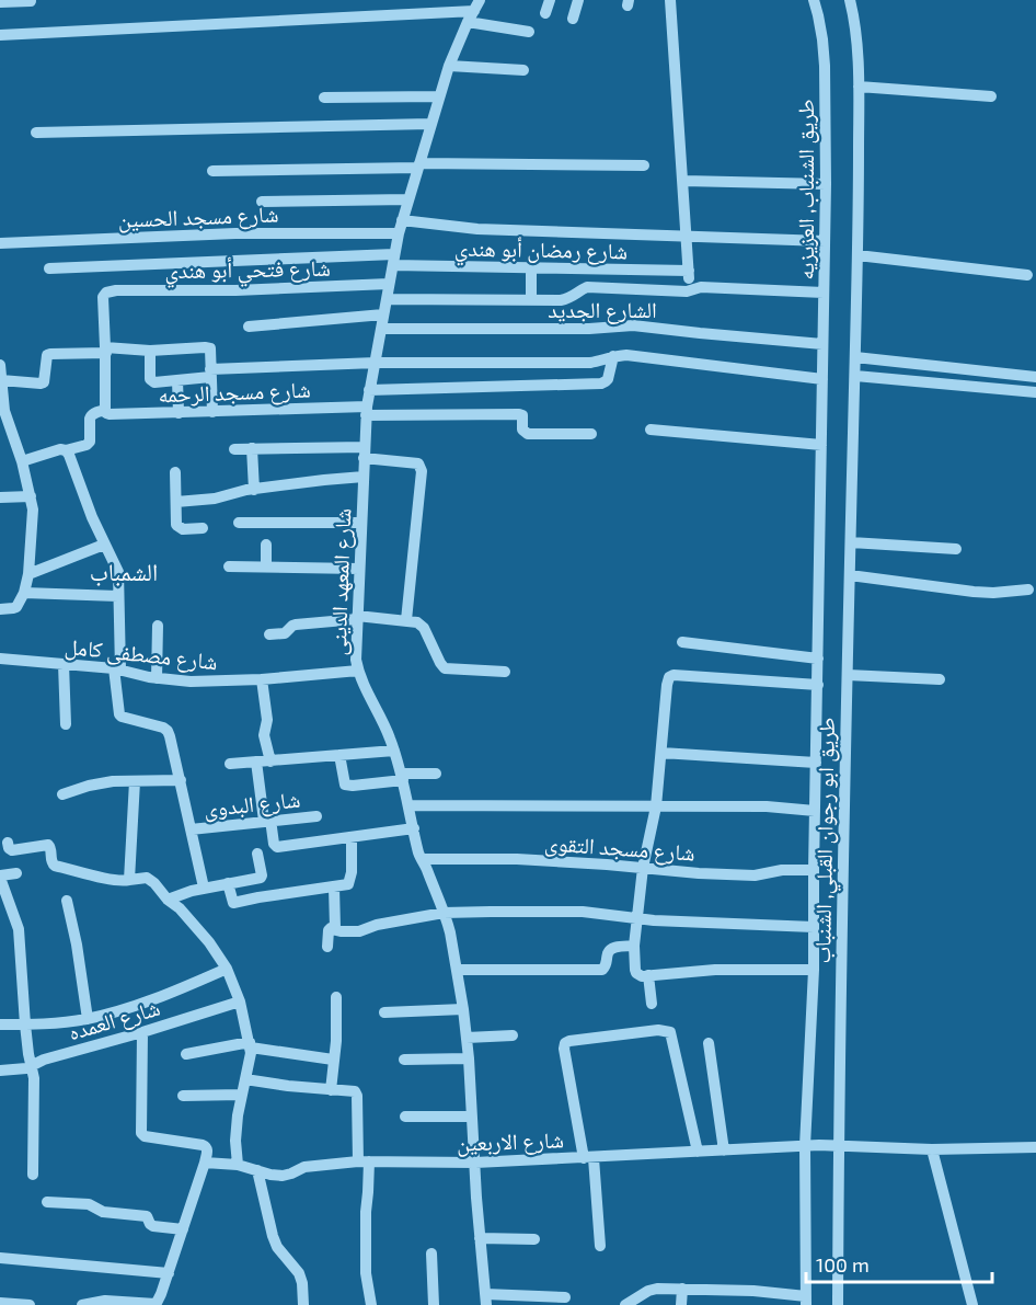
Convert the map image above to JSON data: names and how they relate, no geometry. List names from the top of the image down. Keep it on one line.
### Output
{"streets":{"street":["طريق الشنباب, العزيزيه","شارع مسجد الحسين","شارع رمضان أبو هندي","شارع فتحي أبو هندي","الشارع الجديد","شارع مسجد الرحمه","شارع المعهد الدينى","شارع مصطفى كامل","شارع البدوى","طريق ابو رجوان القبلي, الشنباب","شارع مسجد التقوى","شارع العمده","شارع الاربعين"]},"crossings":[["طريق الشنباب, العزيزيه","الشارع الجديد"],["طريق الشنباب, العزيزيه","طريق ابو رجوان القبلي, الشنباب"],["شارع مسجد الحسين","شارع المعهد الدينى"],["شارع رمضان أبو هندي","شارع المعهد الدينى"],["شارع فتحي أبو هندي","شارع المعهد الدينى"],["الشارع الجديد","شارع المعهد الدينى"],["شارع مسجد الرحمه","شارع المعهد الدينى"],["شارع المعهد الدينى","شارع مصطفى كامل"],["شارع المعهد الدينى","شارع مسجد التقوى"],["شارع المعهد الدينى","شارع الاربعين"],["طريق ابو رجوان القبلي, الشنباب","شارع مسجد التقوى"],["طريق ابو رجوان القبلي, الشنباب","شارع الاربعين"]],"districts":["الشمباب"],"scale_bar":"100 m"}
